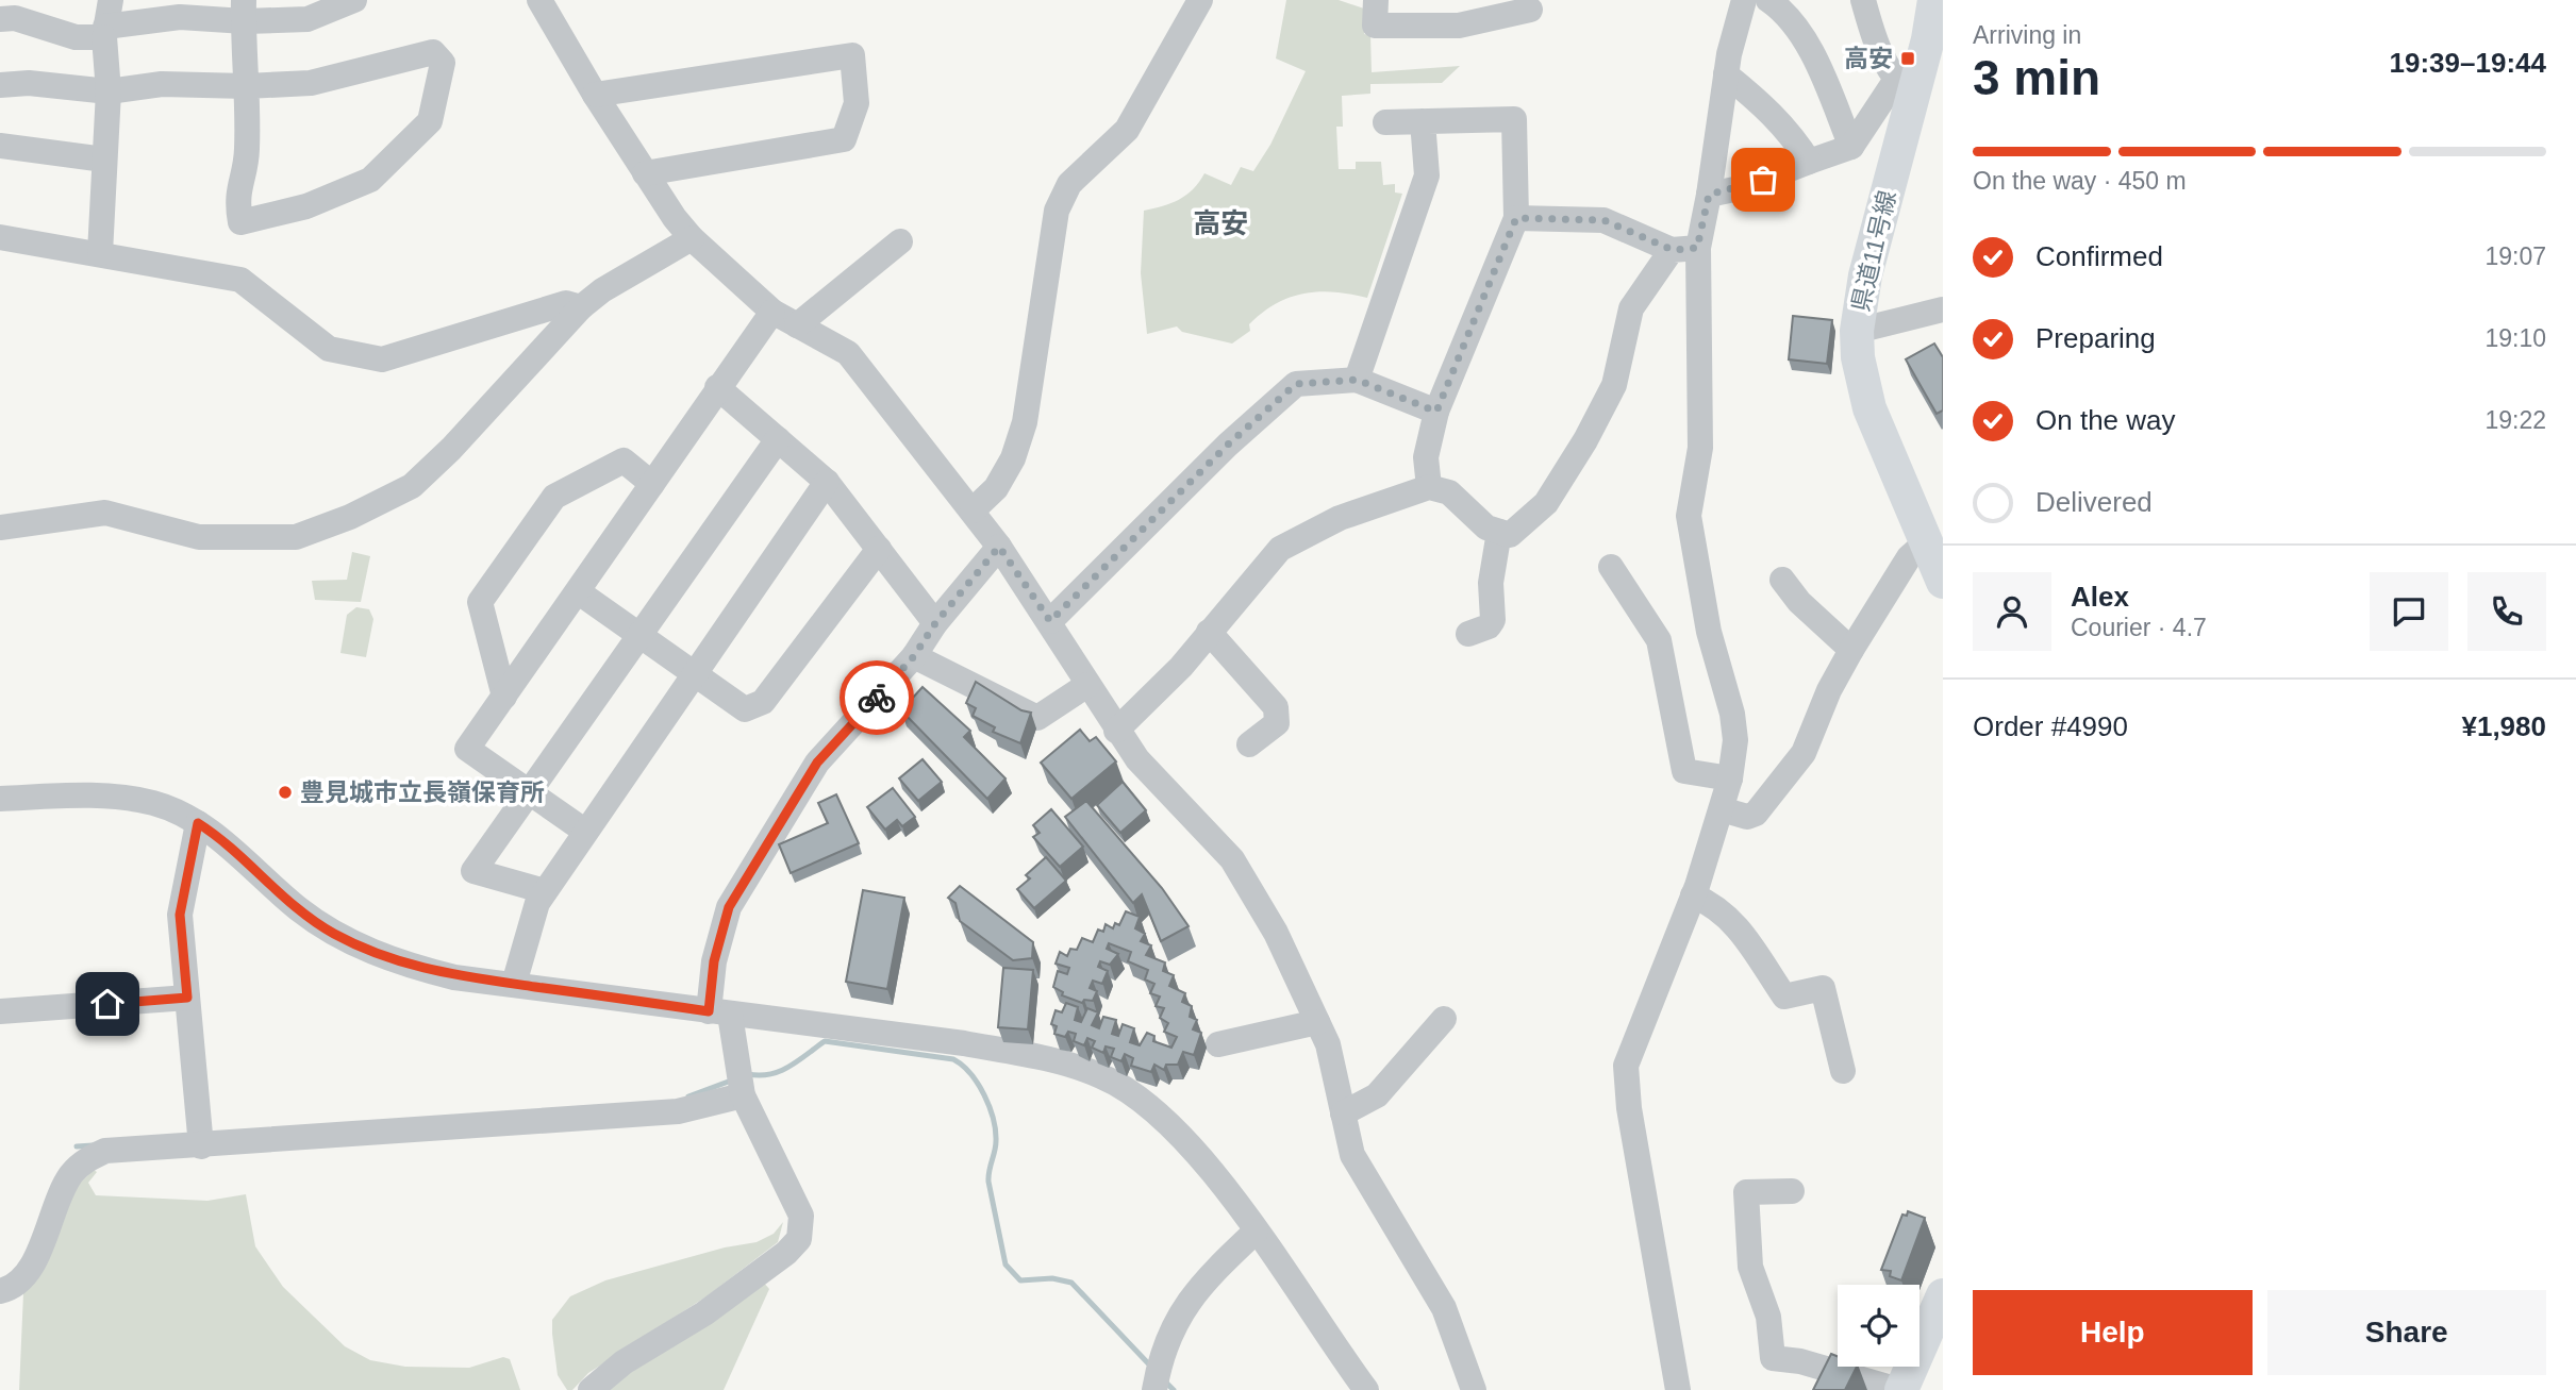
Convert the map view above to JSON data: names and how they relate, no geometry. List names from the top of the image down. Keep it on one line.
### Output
{"streets":{"main road":["県道11号線"]},"districts":["高安"],"places":{"transit":["高安"],"other":["豊見城市立長嶺保育所"]},"page":{"heading":["3 min","Arriving in","19:39–19:44"],"panel":["Alex","Courier · 4.7","Order #4990","¥1,980"],"bar":"On the way · 450 m","list":[["Confirmed","19:07"],["Preparing","19:10"],["On the way","19:22"],"Delivered"],"buttons":["Help","Share"]}}
